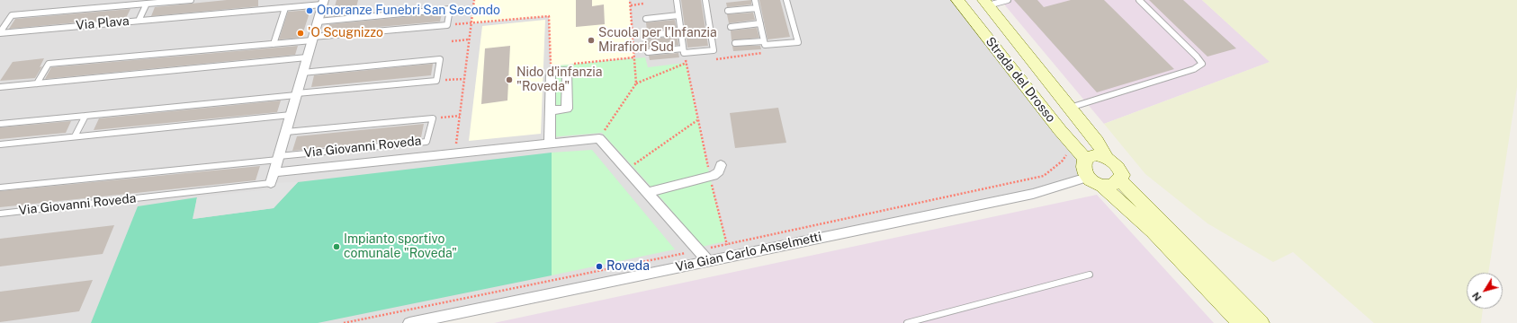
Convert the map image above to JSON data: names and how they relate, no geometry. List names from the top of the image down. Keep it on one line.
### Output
{"streets":{"street":["Strada del Drosso","Via Giovanni Roveda","Via Gian Carlo Anselmetti"],"lane":["Via Plava"]},"crossings":[["Via Plava","Via Giovanni Roveda"],["Strada del Drosso","Via Gian Carlo Anselmetti"]],"places":["Onoranze Funebri San Secondo","'O Scugnizzo","Scuola per l'Infanzia Mirafiori Sud","Nido d'infanzia \"Roveda\"","Impianto sportivo comunale \"Roveda\"","Roveda"],"north":"bottom left"}
